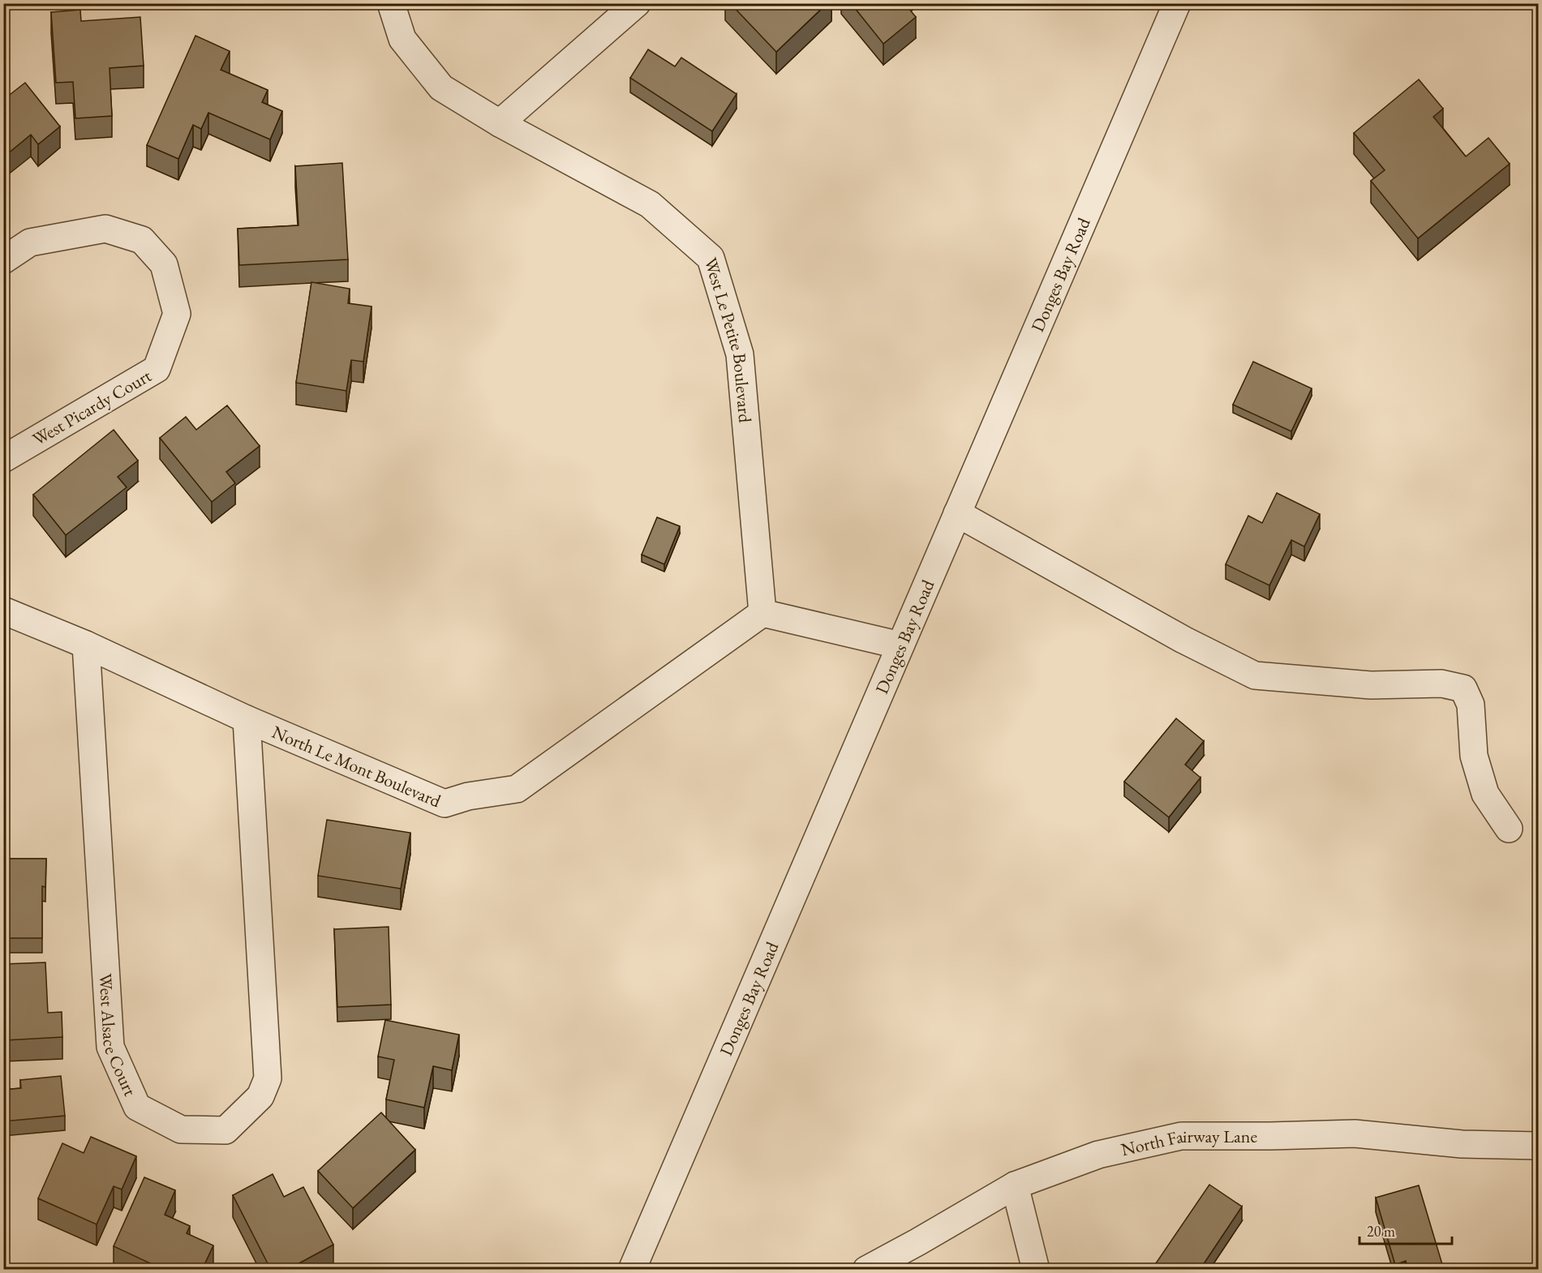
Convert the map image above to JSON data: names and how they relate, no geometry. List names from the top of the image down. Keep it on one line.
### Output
{"streets":{"street":["Donges Bay Road","West Le Petite Boulevard","West Picardy Court","North Le Mont Boulevard","West Alsace Court","North Fairway Lane"]},"crossings":[["West Le Petite Boulevard","North Le Mont Boulevard"],["North Le Mont Boulevard","West Alsace Court"]],"scale_bar":"20 m"}
